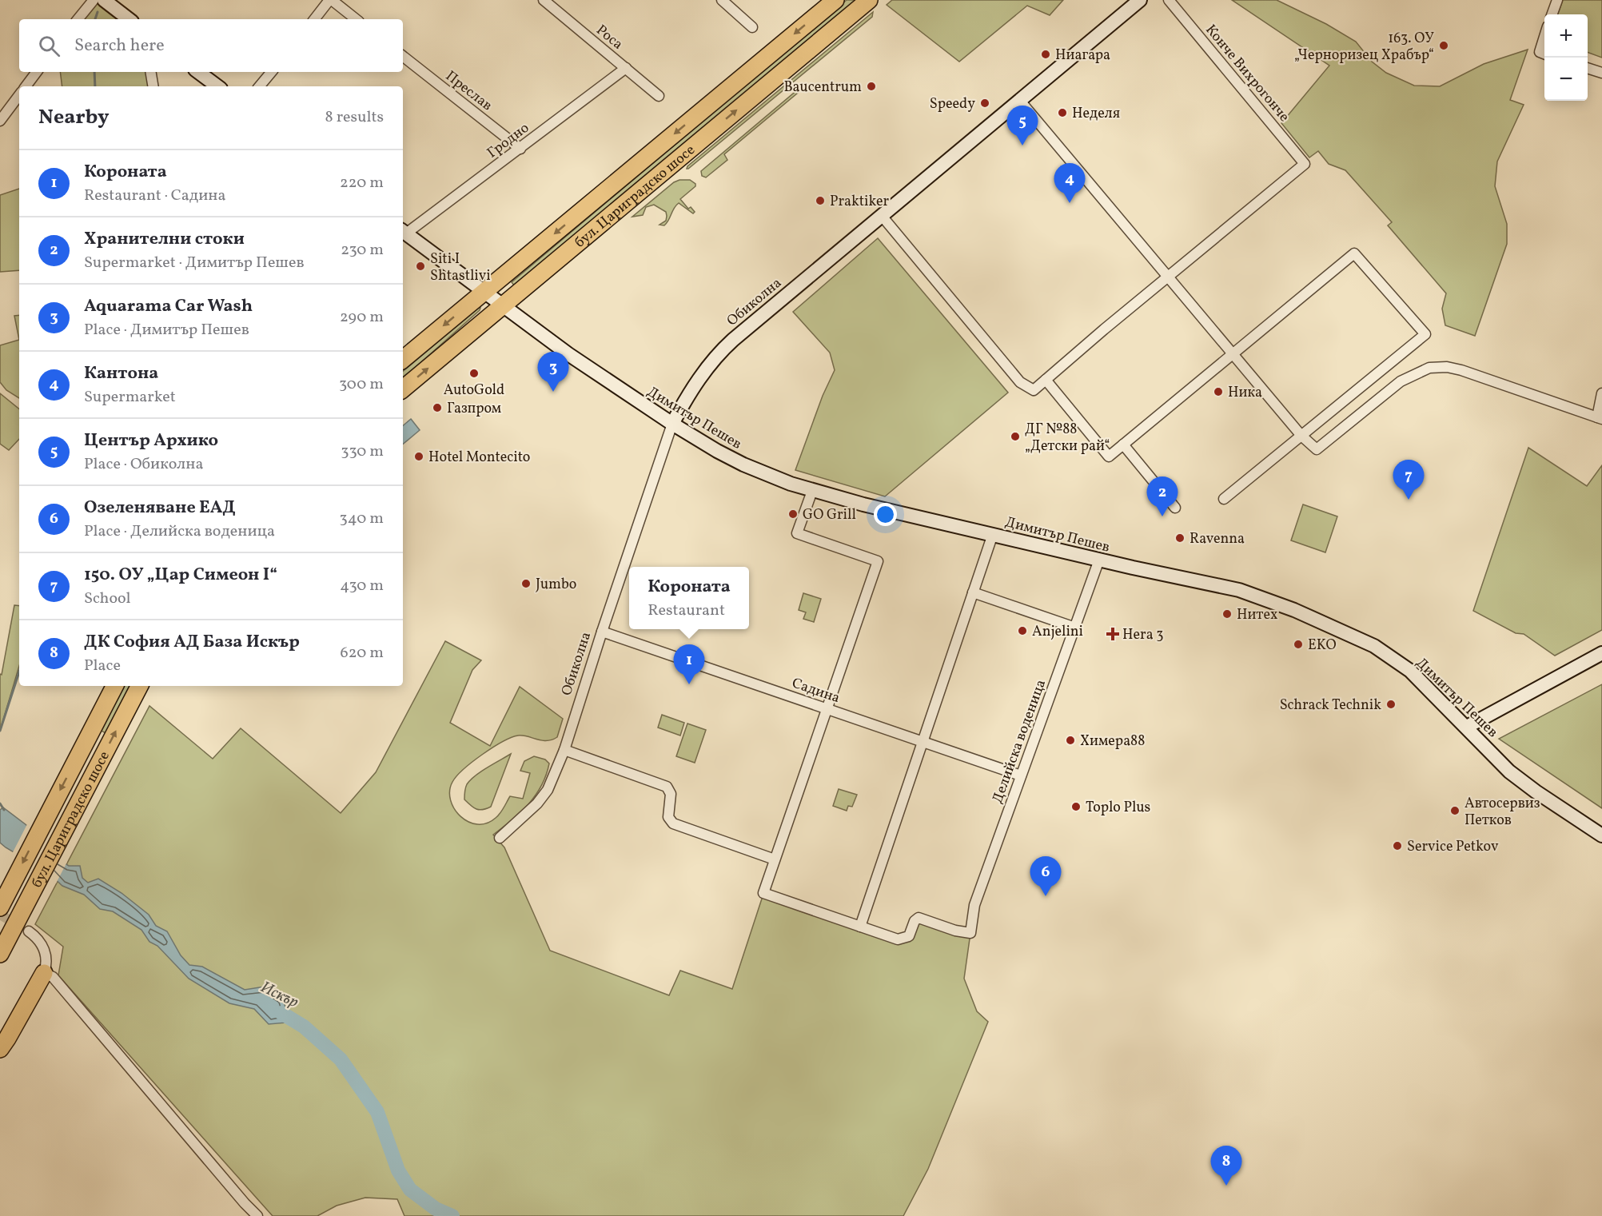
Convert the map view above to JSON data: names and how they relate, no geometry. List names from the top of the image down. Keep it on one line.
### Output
{"streets":{"highway":["бул. Цариградско шосе"],"main road":["Обиколна","Димитър Пешев"],"street":["Роса","Конче Вихрогонче","Преслав","Гродно","Садина","Делийска воденица"]},"crossings":[["Роса","Гродно"],["Преслав","Гродно"],["Гродно","Димитър Пешев"],["бул. Цариградско шосе","Димитър Пешев"],["Обиколна","Димитър Пешев"],["Обиколна","Садина"],["Димитър Пешев","Делийска воденица"],["Садина","Делийска воденица"]],"water":["Искър"],"places":{"other":["163. ОУ „Черноризец Храбър“","Ниагара","Baucentrum","Speedy","Неделя","Praktiker","Siti I Shtastlivi","AutoGold","Ника","Газпром","ДГ №88 „Детски рай“","Hotel Montecito","GO Grill","Ravenna","Jumbo","Нитех","Anjelini","EKO","Schrack Technik","Химера88","Toplo Plus","Автосервиз Петков","Service Petkov"],"health":["Hera 3"]},"page":{"map_buttons":["+","−"],"search":"Search here","heading":["Nearby","8 results"],"pins":["5","4","3","7","2","1","6","8"],"list":[{"mark":"1","name":"Короната","note":"Restaurant · Садина","value":"220 m"},{"mark":"2","name":"Хранителни стоки","note":"Supermarket · Димитър Пешев","value":"230 m"},{"mark":"3","name":"Aquarama Car Wash","note":"Place · Димитър Пешев","value":"290 m"},{"mark":"4","name":"Кантона","note":"Supermarket","value":"300 m"},{"mark":"5","name":"Център Архико","note":"Place · Обиколна","value":"330 m"},{"mark":"6","name":"Озеленяване ЕАД","note":"Place · Делийска воденица","value":"340 m"},{"mark":"7","name":"150. ОУ „Цар Симеон I“","note":"School","value":"430 m"},{"mark":"8","name":"ДК София АД База Искър","note":"Place","value":"620 m"}],"popup":["Короната","Restaurant"]}}
